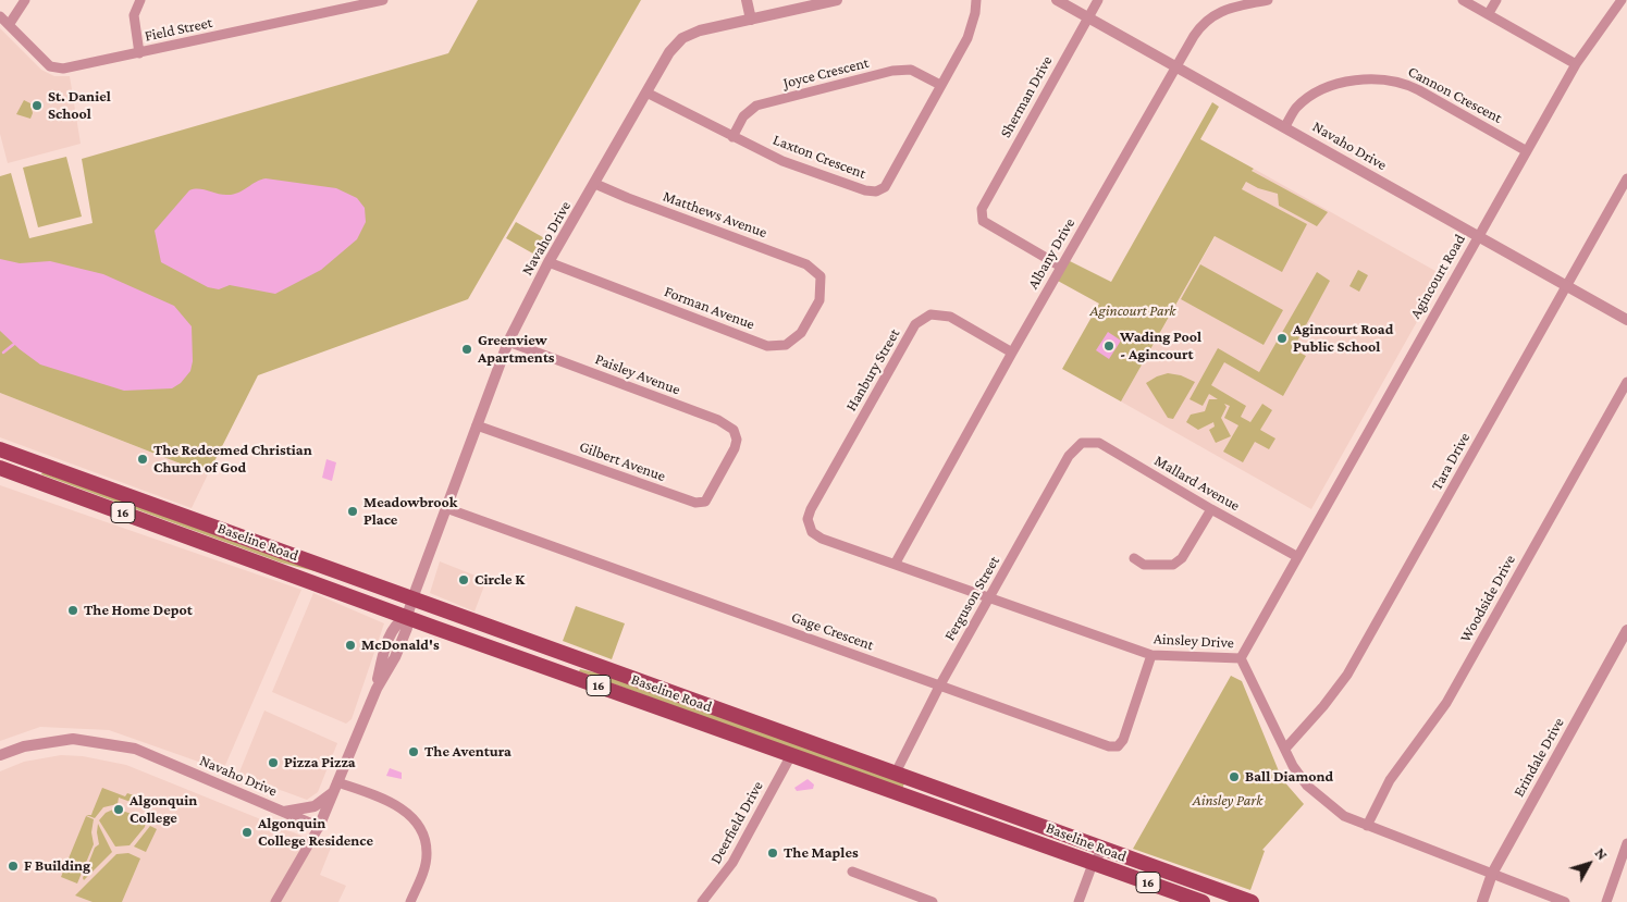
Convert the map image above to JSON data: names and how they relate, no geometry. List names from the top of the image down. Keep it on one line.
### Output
{"streets":{"main road":["16","Baseline Road"],"street":["Field Street","Joyce Crescent","Cannon Crescent","Sherman Drive","Navaho Drive","Laxton Crescent","Matthews Avenue","Albany Drive","Agincourt Road","Forman Avenue","Hanbury Street","Paisley Avenue","Gilbert Avenue","Tara Drive","Mallard Avenue","Ferguson Street","Woodside Drive","Gage Crescent","Ainsley Drive","Erindale Drive","Deerfield Drive"]},"crossings":[["Joyce Crescent","Laxton Crescent"],["Cannon Crescent","Navaho Drive"],["Cannon Crescent","Agincourt Road"],["Sherman Drive","Navaho Drive"],["Sherman Drive","Albany Drive"],["Navaho Drive","Laxton Crescent"],["Navaho Drive","Matthews Avenue"],["Navaho Drive","Albany Drive"],["Navaho Drive","Agincourt Road"],["Navaho Drive","Forman Avenue"],["Navaho Drive","Paisley Avenue"],["Navaho Drive","Gilbert Avenue"],["Navaho Drive","Tara Drive"],["Navaho Drive","Baseline Road"],["Navaho Drive","Gage Crescent"],["Matthews Avenue","Forman Avenue"],["Albany Drive","Hanbury Street"],["Albany Drive","Ainsley Drive"],["Agincourt Road","Mallard Avenue"],["Agincourt Road","Ainsley Drive"],["Hanbury Street","Ainsley Drive"],["Paisley Avenue","Gilbert Avenue"],["Tara Drive","Ainsley Drive"],["Mallard Avenue","Ferguson Street"],["Baseline Road","Ferguson Street"],["Baseline Road","Deerfield Drive"],["Ferguson Street","Gage Crescent"],["Ferguson Street","Ainsley Drive"],["Woodside Drive","Ainsley Drive"],["Gage Crescent","Ainsley Drive"],["Ainsley Drive","Erindale Drive"]],"parks":["Agincourt Park","Ainsley Park"],"places":["St. Daniel School","Agincourt Road Public School","Wading Pool - Agincourt","Greenview Apartments","The Redeemed Christian Church of God","Meadowbrook Place","Circle K","The Home Depot","McDonald's","The Aventura","Pizza Pizza","Ball Diamond","Algonquin College","Algonquin College Residence","The Maples","F Building"],"north":"top right"}
